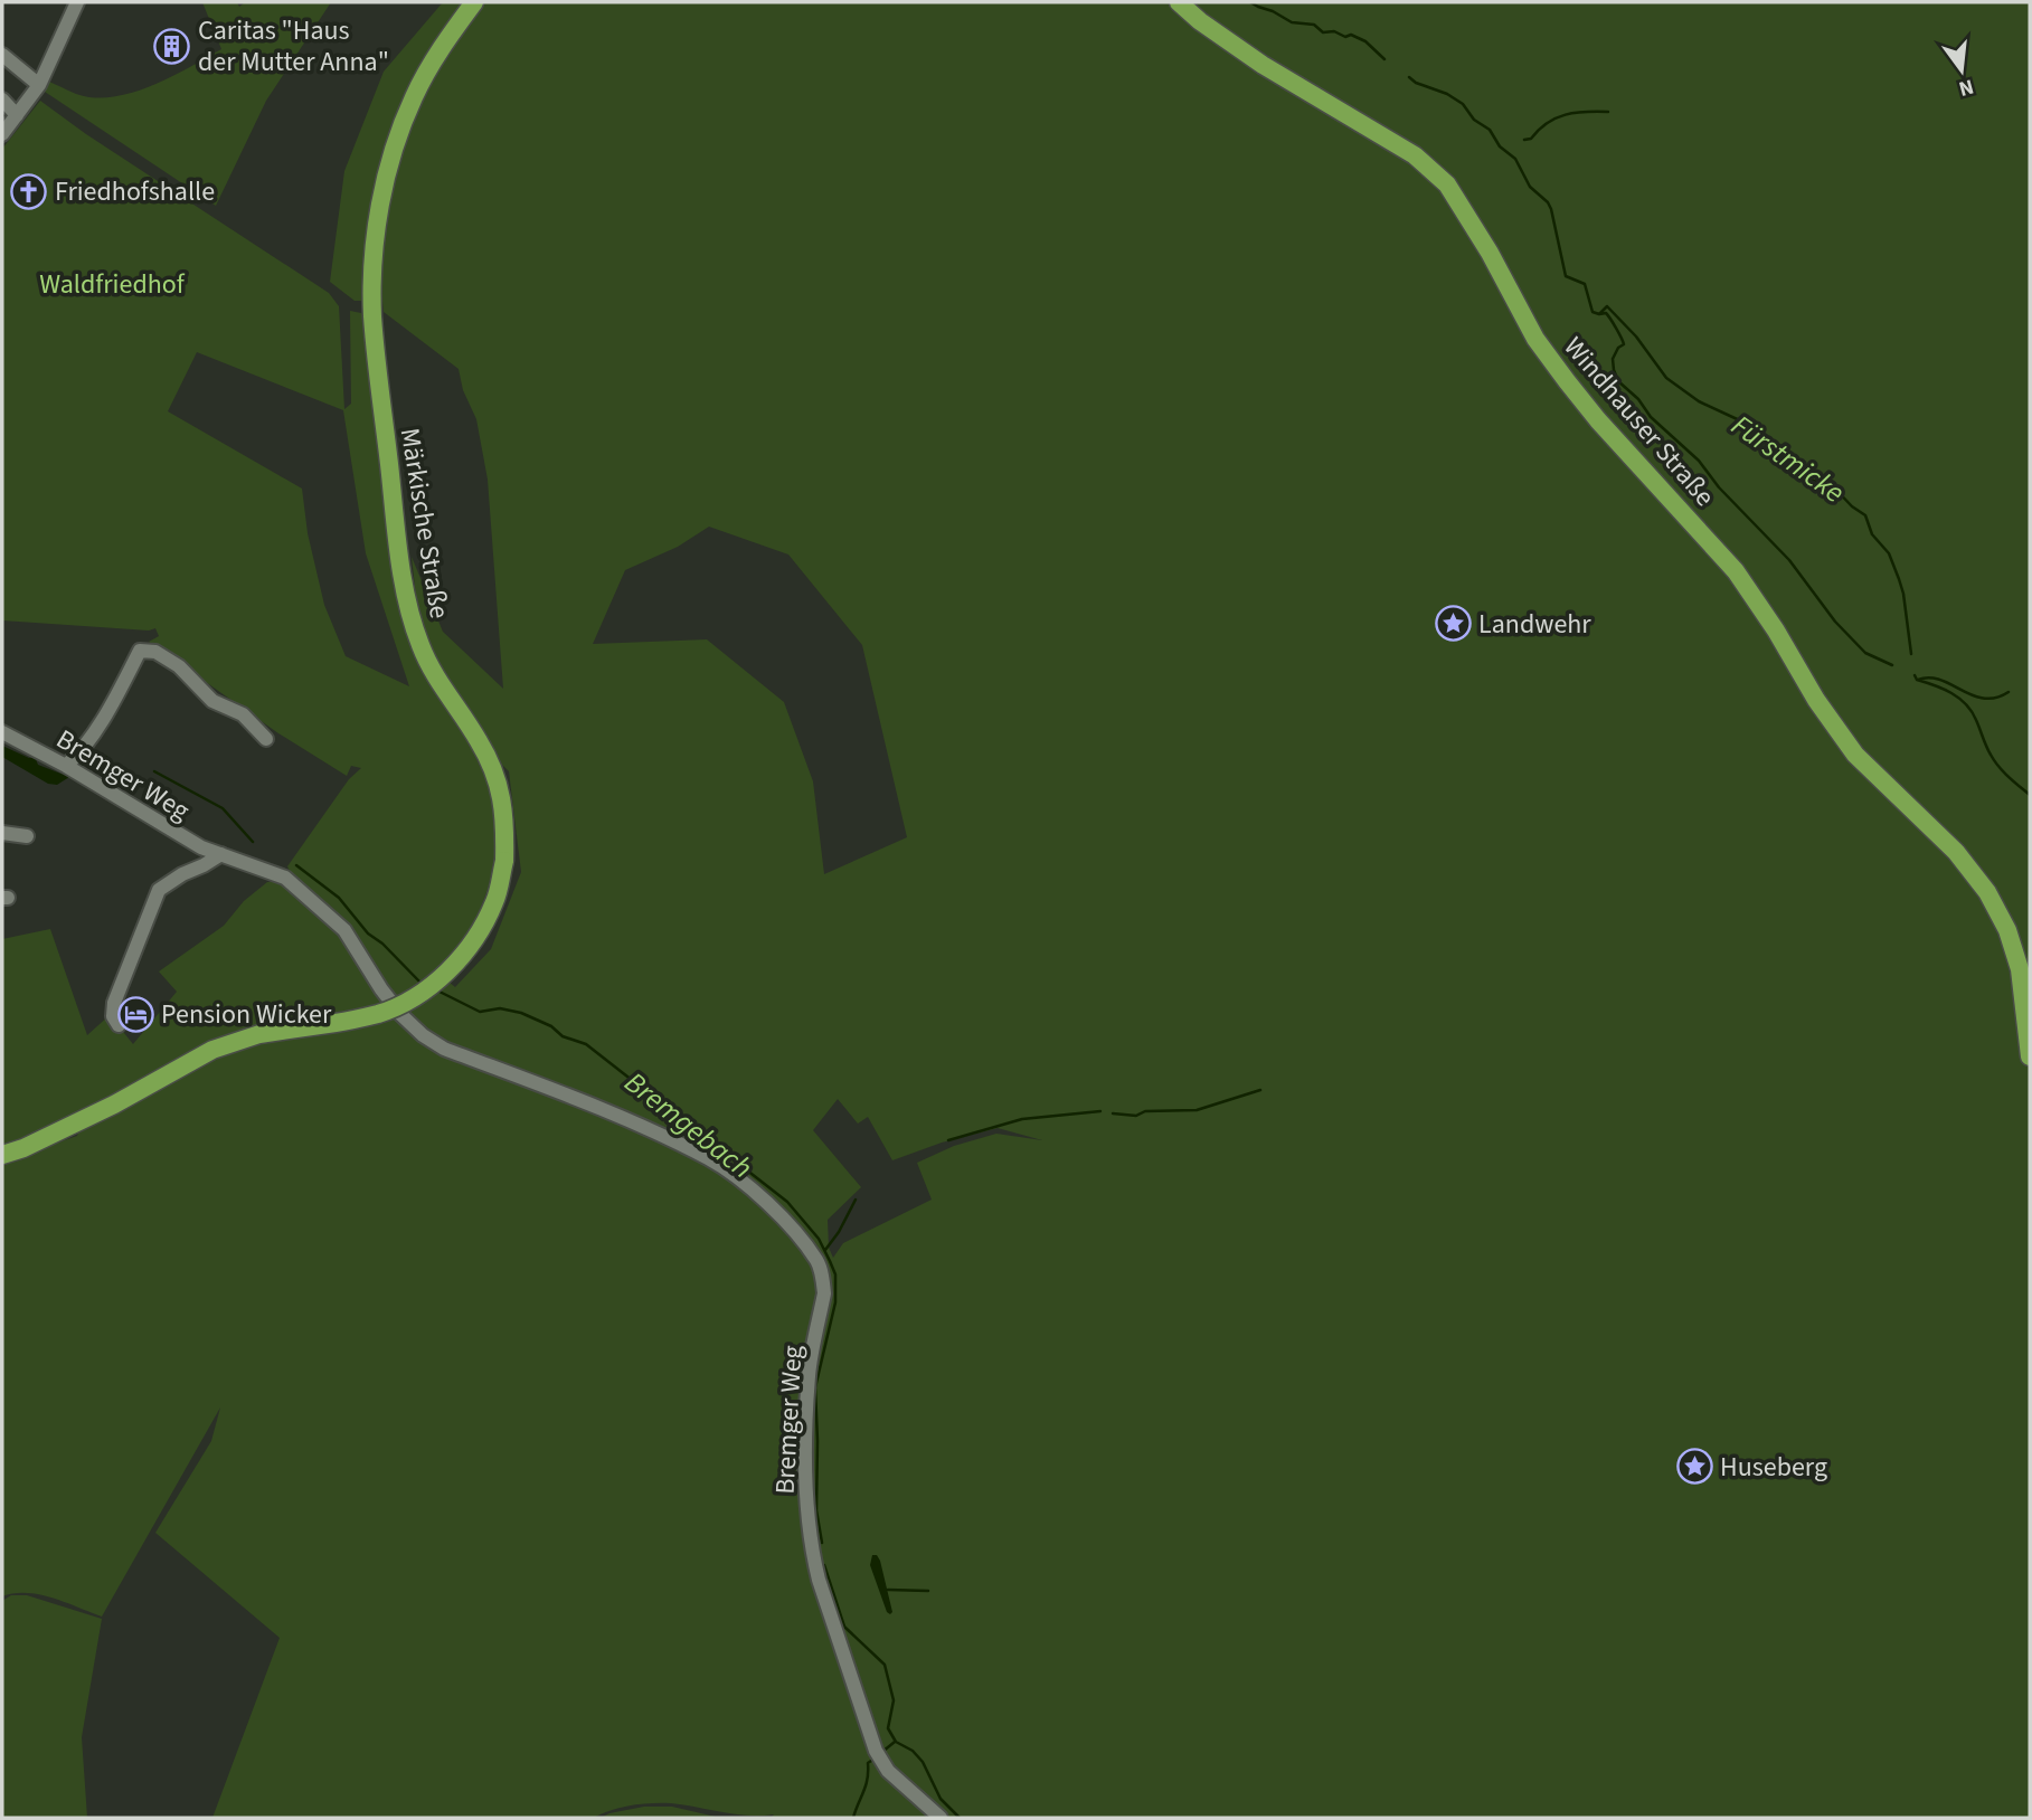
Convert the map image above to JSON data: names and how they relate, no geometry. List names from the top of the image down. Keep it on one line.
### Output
{"streets":{"main road":["Windhauser Straße","Märkische Straße"],"street":["Bremger Weg"]},"water":["Fürstmicke","Bremgebach"],"parks":["Waldfriedhof"],"places":{"building":["Caritas \"Haus der Mutter Anna\""],"church":["Friedhofshalle"],"place":["Landwehr","Huseberg"],"hotel":["Pension Wicker"]},"north":"bottom"}
